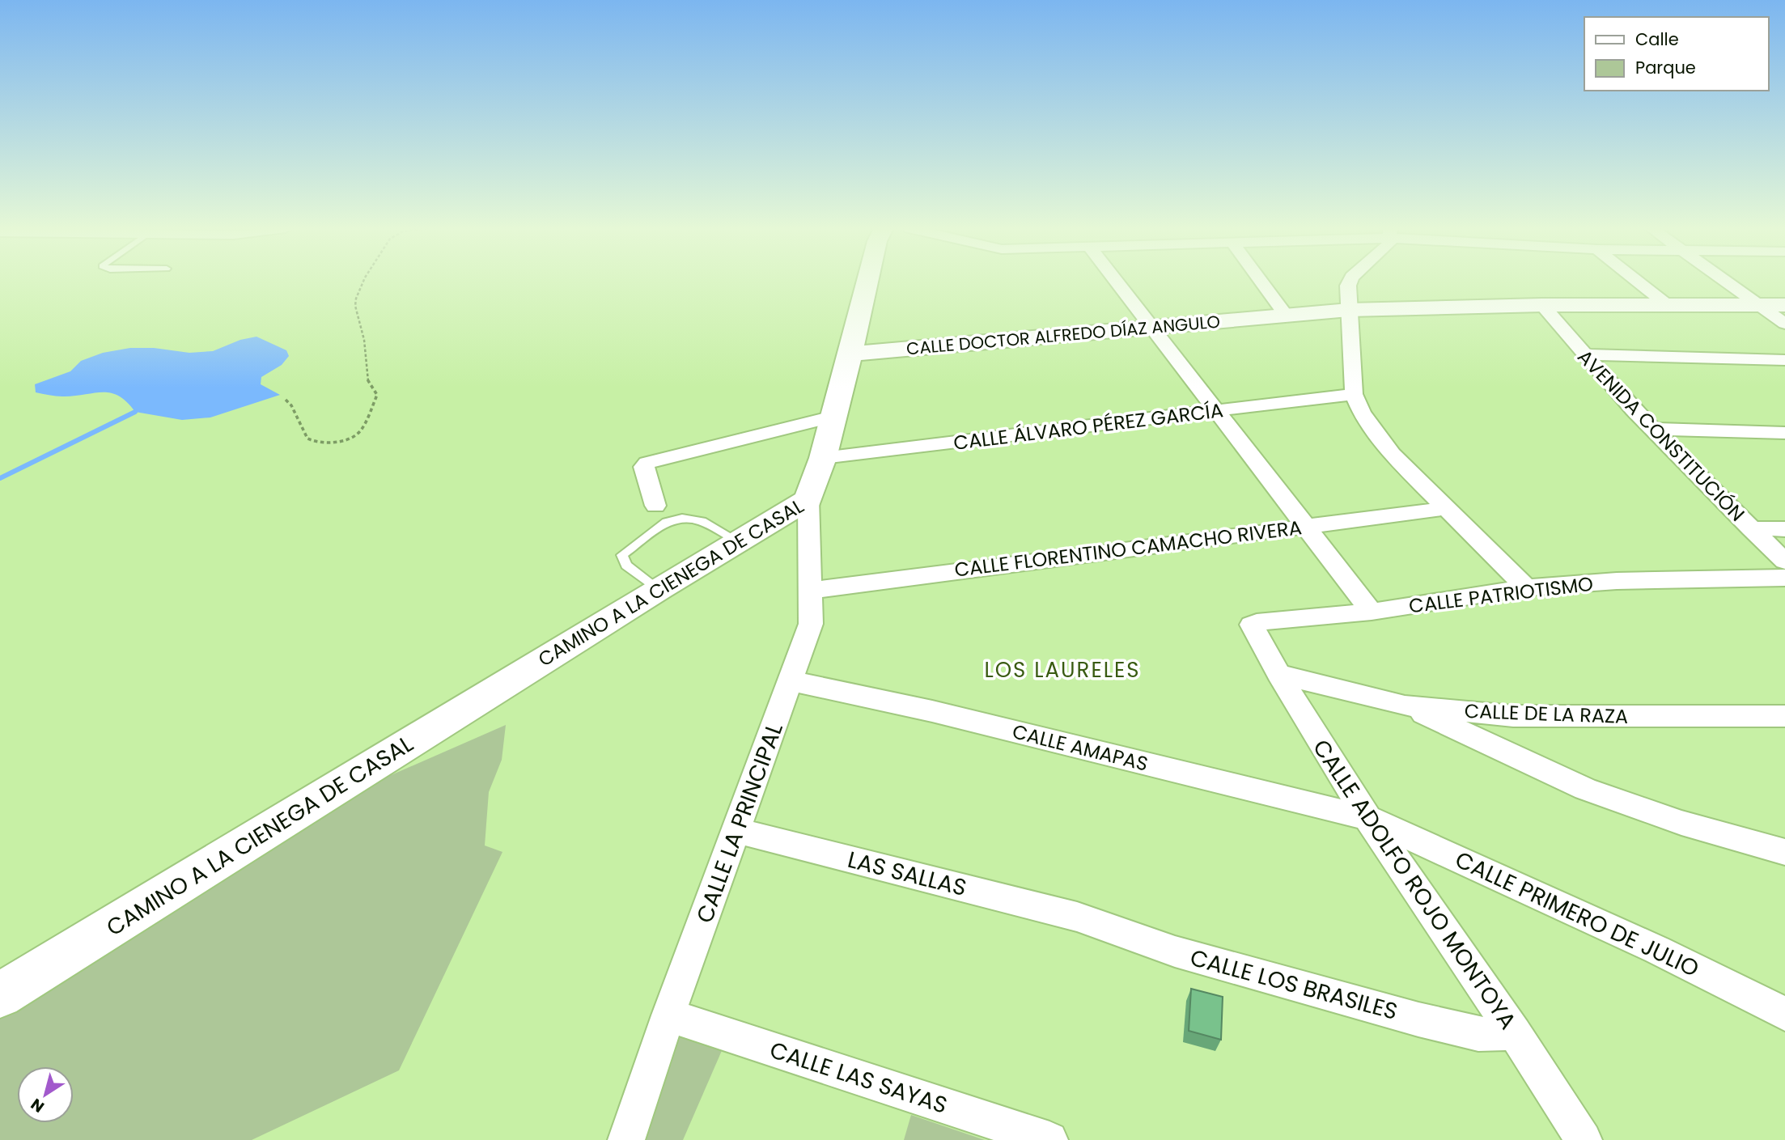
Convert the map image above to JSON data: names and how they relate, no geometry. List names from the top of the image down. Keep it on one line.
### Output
{"streets":{"street":["CALLE DOCTOR ALFREDO DÍAZ ANGULO","CALLE ÁLVARO PÉREZ GARCÍA","AVENIDA CONSTITUCIÓN","CALLE FLORENTINO CAMACHO RIVERA","CAMINO A LA CIENEGA DE CASAL","CALLE PATRIOTISMO","CALLE DE LA RAZA","CALLE AMAPAS","CALLE LA PRINCIPAL","LAS SALLAS","CALLE ADOLFO ROJO MONTOYA","CALLE PRIMERO DE JULIO","CALLE LOS BRASILES","CALLE LAS SAYAS"]},"crossings":[["CALLE DOCTOR ALFREDO DÍAZ ANGULO","AVENIDA CONSTITUCIÓN"],["CALLE DOCTOR ALFREDO DÍAZ ANGULO","CAMINO A LA CIENEGA DE CASAL"],["CALLE ÁLVARO PÉREZ GARCÍA","CAMINO A LA CIENEGA DE CASAL"],["CALLE FLORENTINO CAMACHO RIVERA","CALLE LA PRINCIPAL"],["CAMINO A LA CIENEGA DE CASAL","CALLE LA PRINCIPAL"],["CALLE PATRIOTISMO","CALLE ADOLFO ROJO MONTOYA"],["CALLE DE LA RAZA","CALLE ADOLFO ROJO MONTOYA"],["CALLE AMAPAS","CALLE LA PRINCIPAL"],["CALLE AMAPAS","CALLE ADOLFO ROJO MONTOYA"],["CALLE AMAPAS","CALLE PRIMERO DE JULIO"],["CALLE LA PRINCIPAL","LAS SALLAS"],["CALLE LA PRINCIPAL","CALLE LAS SAYAS"],["LAS SALLAS","CALLE LOS BRASILES"],["CALLE ADOLFO ROJO MONTOYA","CALLE PRIMERO DE JULIO"],["CALLE ADOLFO ROJO MONTOYA","CALLE LOS BRASILES"]],"districts":["LOS LAURELES"],"legend":["Calle","Parque"],"north":"bottom left"}
